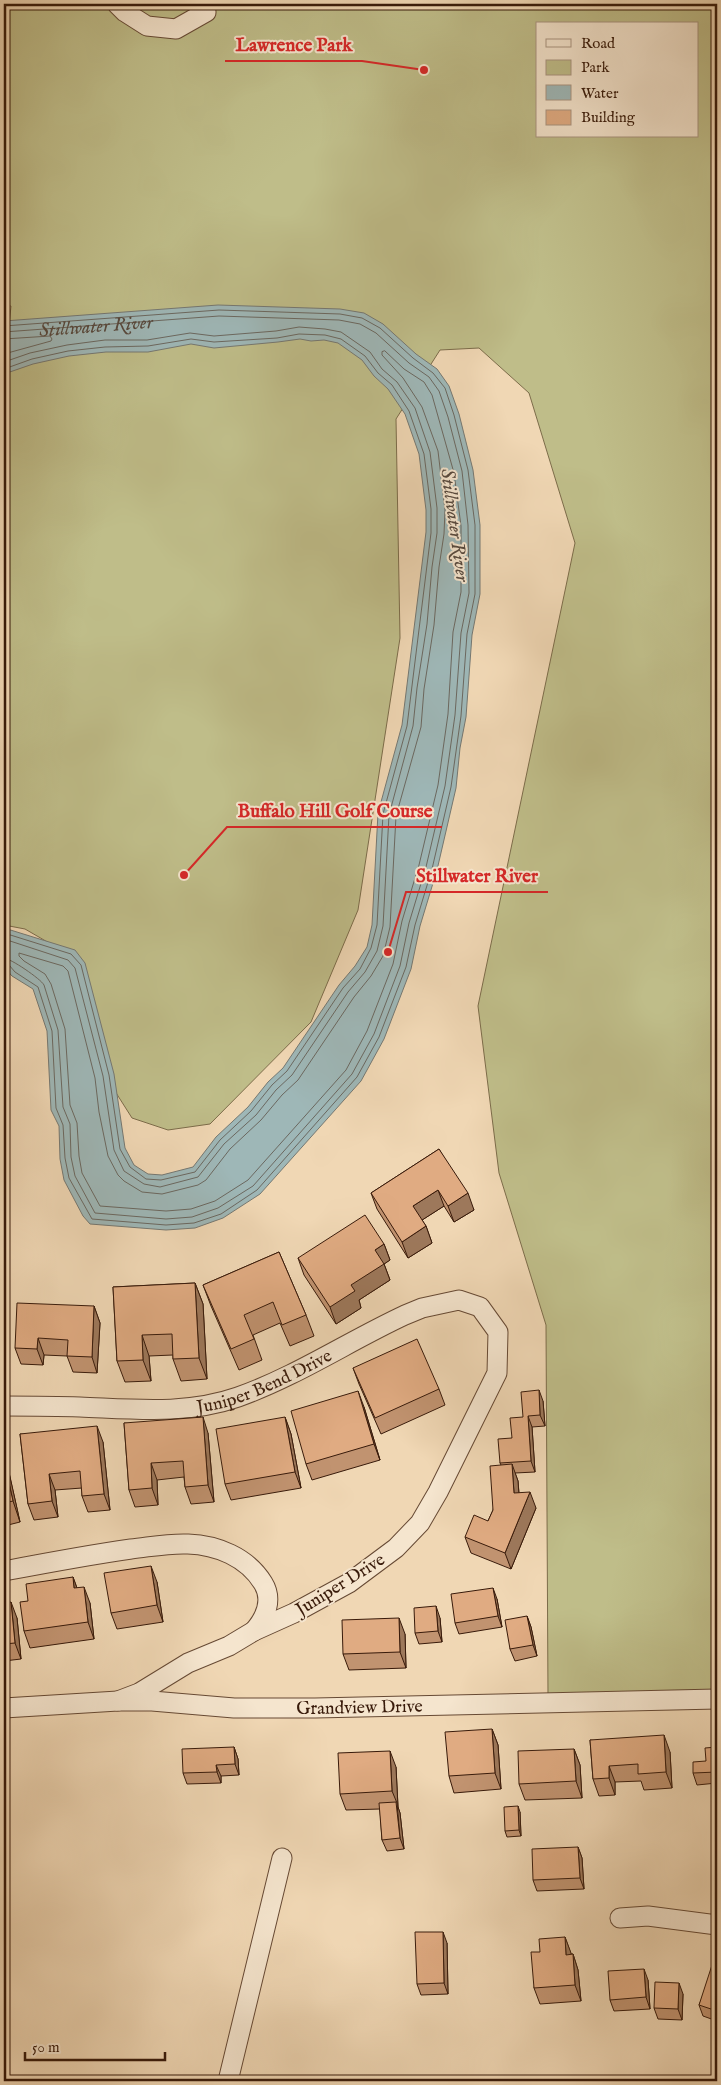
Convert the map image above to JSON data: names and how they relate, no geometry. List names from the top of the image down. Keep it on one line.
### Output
{"streets":{"street":["Juniper Bend Drive","Juniper Drive","Grandview Drive"]},"crossings":[["Juniper Bend Drive","Juniper Drive"],["Juniper Drive","Grandview Drive"]],"water":["Stillwater River"],"places":["Lawrence Park","Buffalo Hill Golf Course","Stillwater River"],"legend":["Road","Park","Water","Building"],"scale_bar":"50 m"}
